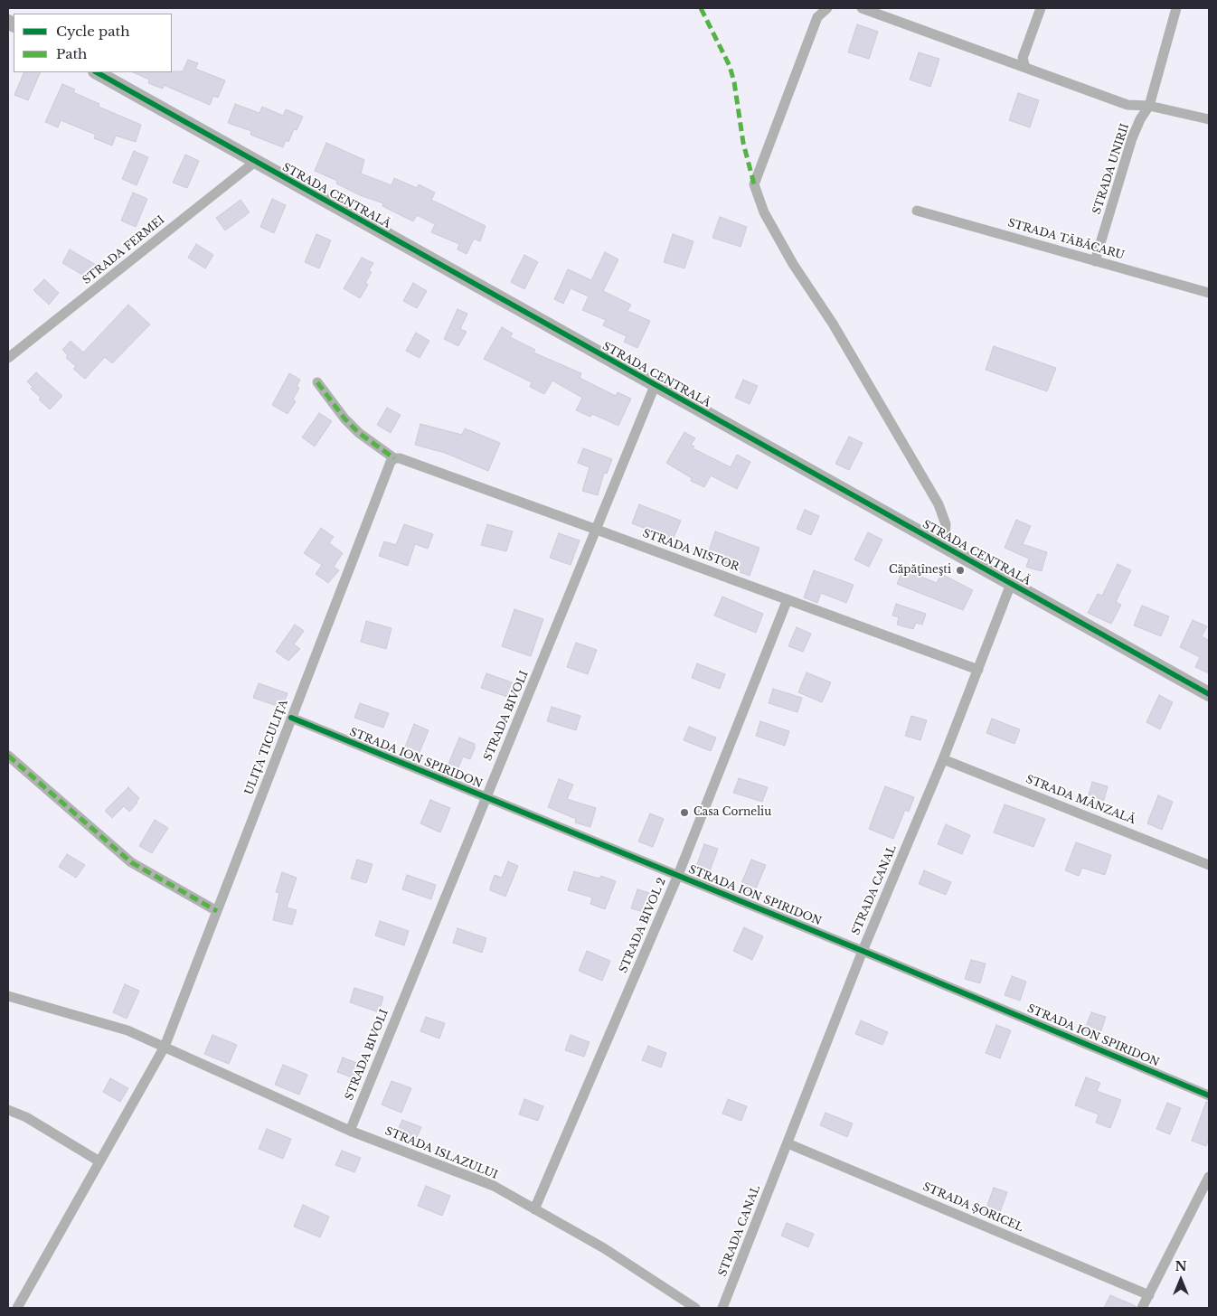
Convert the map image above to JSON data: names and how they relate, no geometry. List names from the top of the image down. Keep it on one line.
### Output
{"streets":{"main road":["STRADA CENTRALĂ"],"street":["STRADA UNIRII","STRADA TĂBĂCARU","STRADA FERMEI","STRADA NISTOR","STRADA BIVOLI","ULIȚA TICULIȚA","STRADA ION SPIRIDON","STRADA MÂNZALĂ","STRADA CANAL","STRADA BIVOL 2","STRADA ISLAZULUI","STRADA ȘORICEL"]},"crossings":[["STRADA UNIRII","STRADA TĂBĂCARU"],["STRADA CENTRALĂ","STRADA FERMEI"],["STRADA CENTRALĂ","STRADA BIVOLI"],["STRADA CENTRALĂ","STRADA CANAL"],["STRADA NISTOR","STRADA BIVOLI"],["STRADA NISTOR","ULIȚA TICULIȚA"],["STRADA NISTOR","STRADA CANAL"],["STRADA NISTOR","STRADA BIVOL 2"],["STRADA BIVOLI","STRADA ION SPIRIDON"],["STRADA BIVOLI","STRADA ISLAZULUI"],["ULIȚA TICULIȚA","STRADA ION SPIRIDON"],["ULIȚA TICULIȚA","STRADA ISLAZULUI"],["STRADA ION SPIRIDON","STRADA CANAL"],["STRADA ION SPIRIDON","STRADA BIVOL 2"],["STRADA MÂNZALĂ","STRADA CANAL"],["STRADA CANAL","STRADA ȘORICEL"],["STRADA BIVOL 2","STRADA ISLAZULUI"]],"places":["Căpăţîneşti","Casa Corneliu"],"legend":["Cycle path","Path"],"north":"top"}
